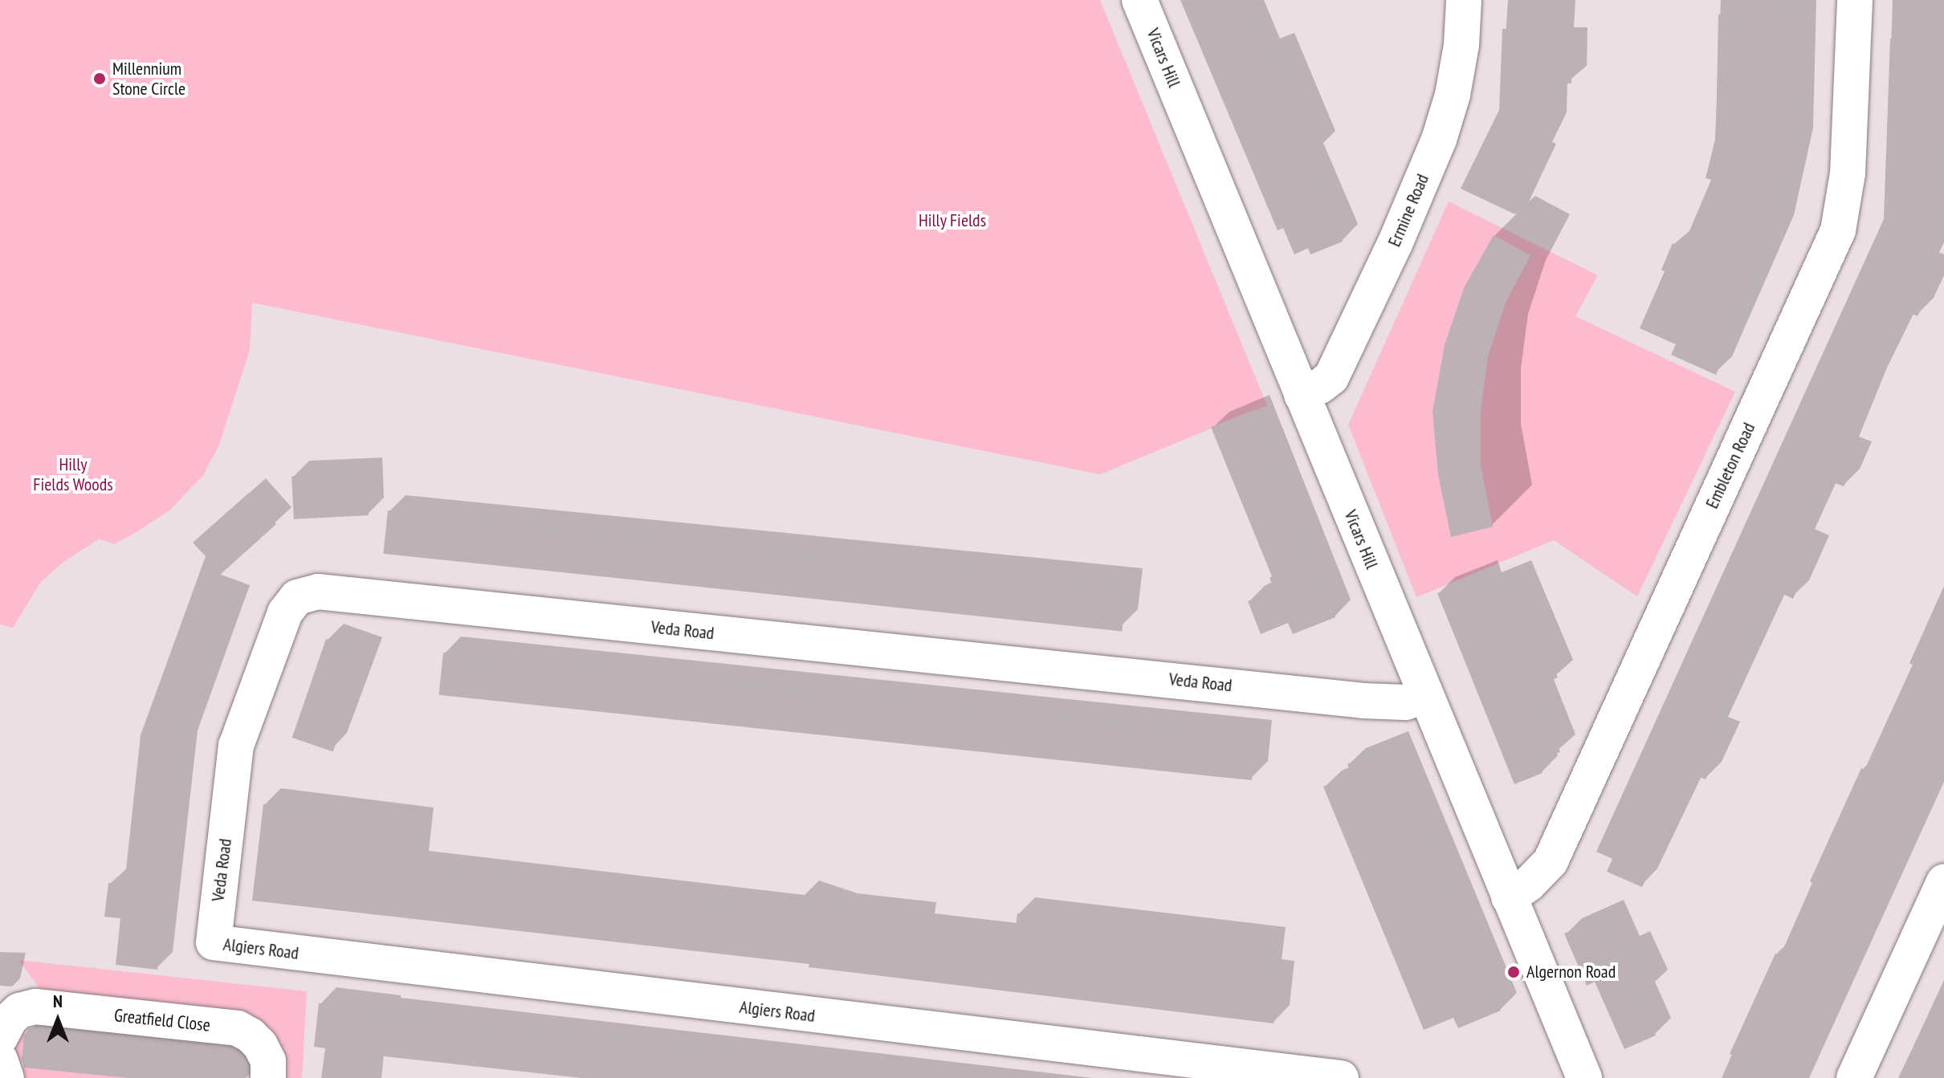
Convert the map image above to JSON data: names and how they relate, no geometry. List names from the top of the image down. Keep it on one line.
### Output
{"streets":{"street":["Vicars Hill","Ermine Road","Embleton Road","Veda Road","Algiers Road","Greatfield Close"]},"crossings":[["Vicars Hill","Ermine Road"],["Vicars Hill","Embleton Road"],["Vicars Hill","Veda Road"],["Veda Road","Algiers Road"]],"parks":["Hilly Fields","Hilly Fields Woods"],"places":["Millennium Stone Circle","Algernon Road"],"north":"top"}
